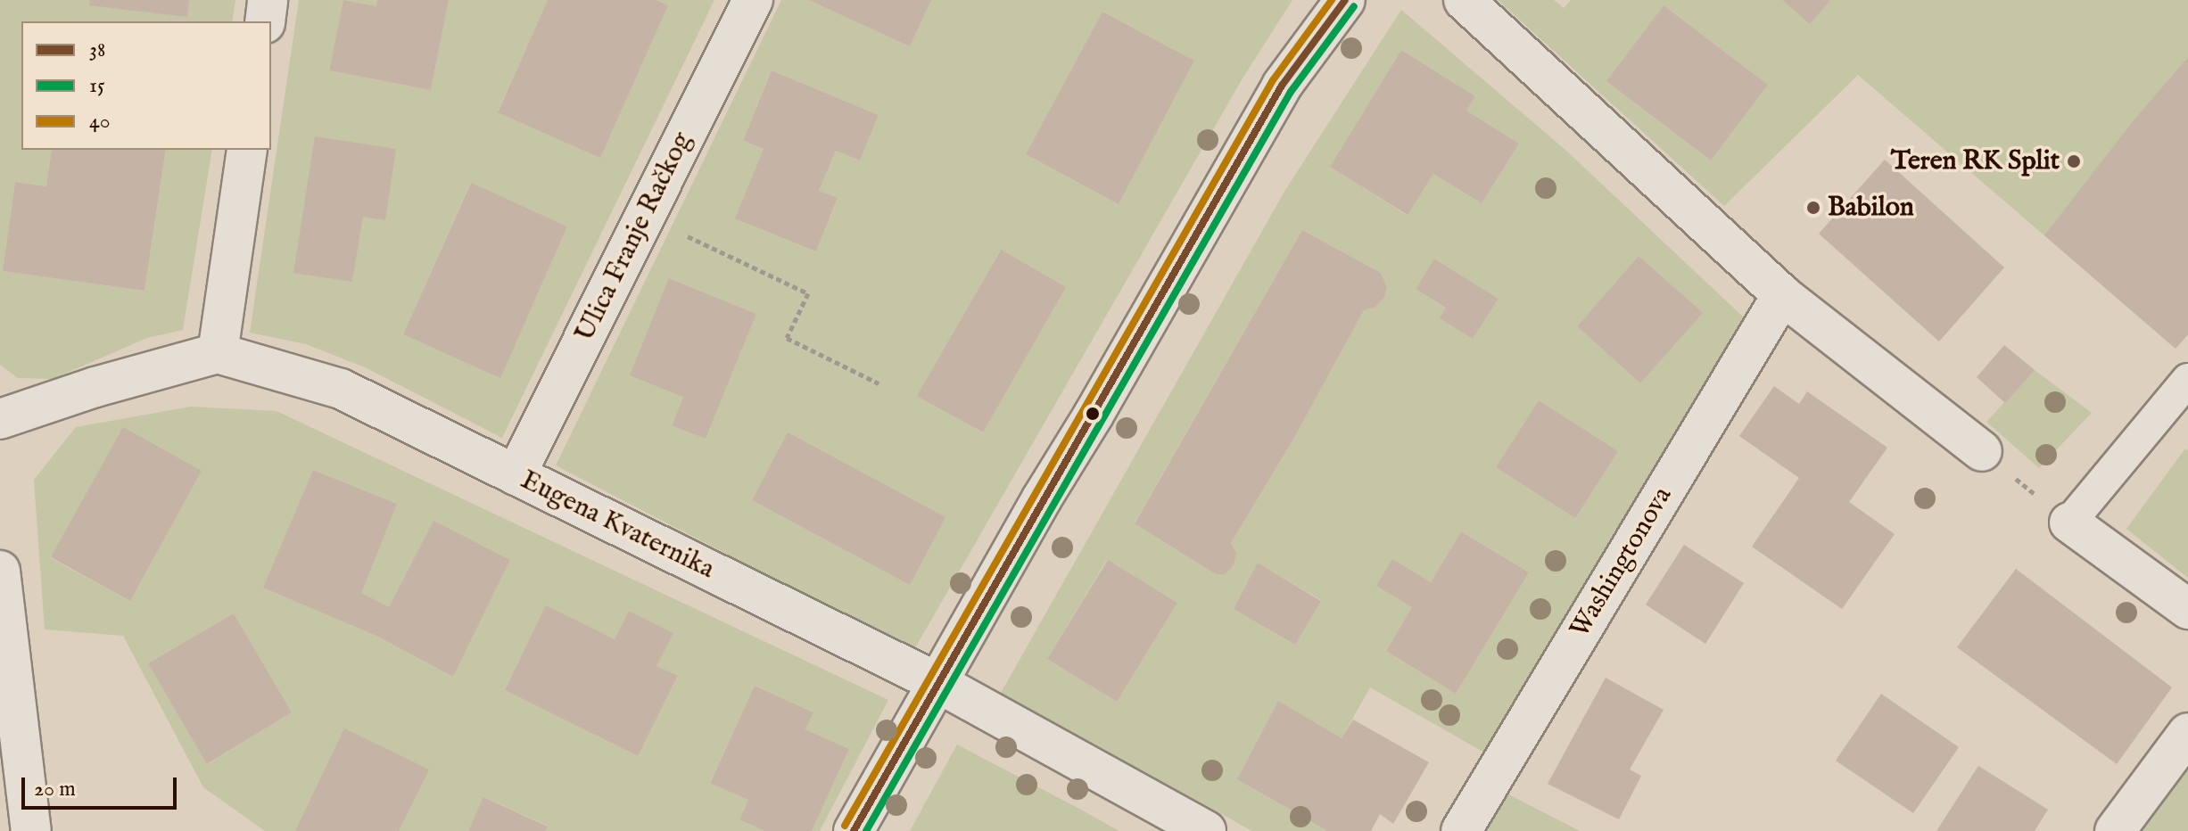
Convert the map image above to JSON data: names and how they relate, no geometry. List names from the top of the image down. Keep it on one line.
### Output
{"streets":{"street":["Ulica Franje Račkog","Eugena Kvaternika","Washingtonova"]},"crossings":[["Ulica Franje Račkog","Eugena Kvaternika"]],"places":["Teren RK Split","Babilon"],"lines":["transit line 38","transit line 40","transit line 15"],"legend":["38","15","40"],"scale_bar":"20 m"}
